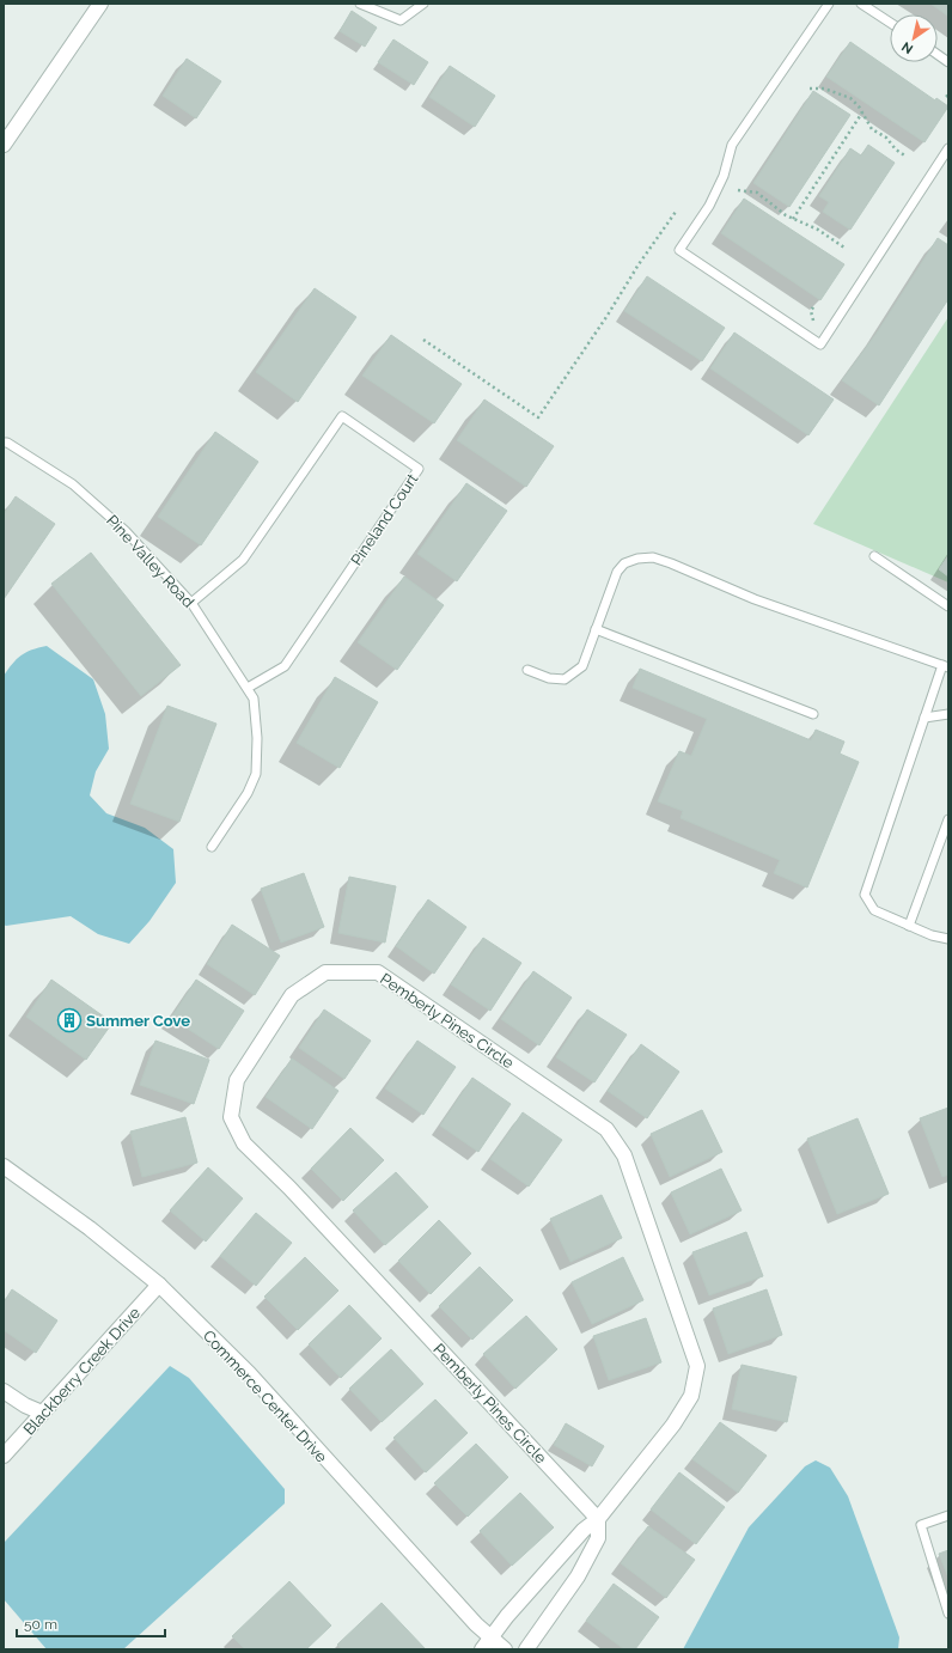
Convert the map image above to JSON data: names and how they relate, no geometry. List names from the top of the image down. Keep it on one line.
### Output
{"streets":{"street":["Pemberly Pines Circle","Blackberry Creek Drive","Commerce Center Drive"],"lane":["Pineland Court","Pine Valley Road"]},"crossings":[["Pineland Court","Pine Valley Road"],["Pemberly Pines Circle","Commerce Center Drive"],["Blackberry Creek Drive","Commerce Center Drive"]],"places":{"building":["Summer Cove"]},"scale_bar":"50 m","north":"bottom left"}
